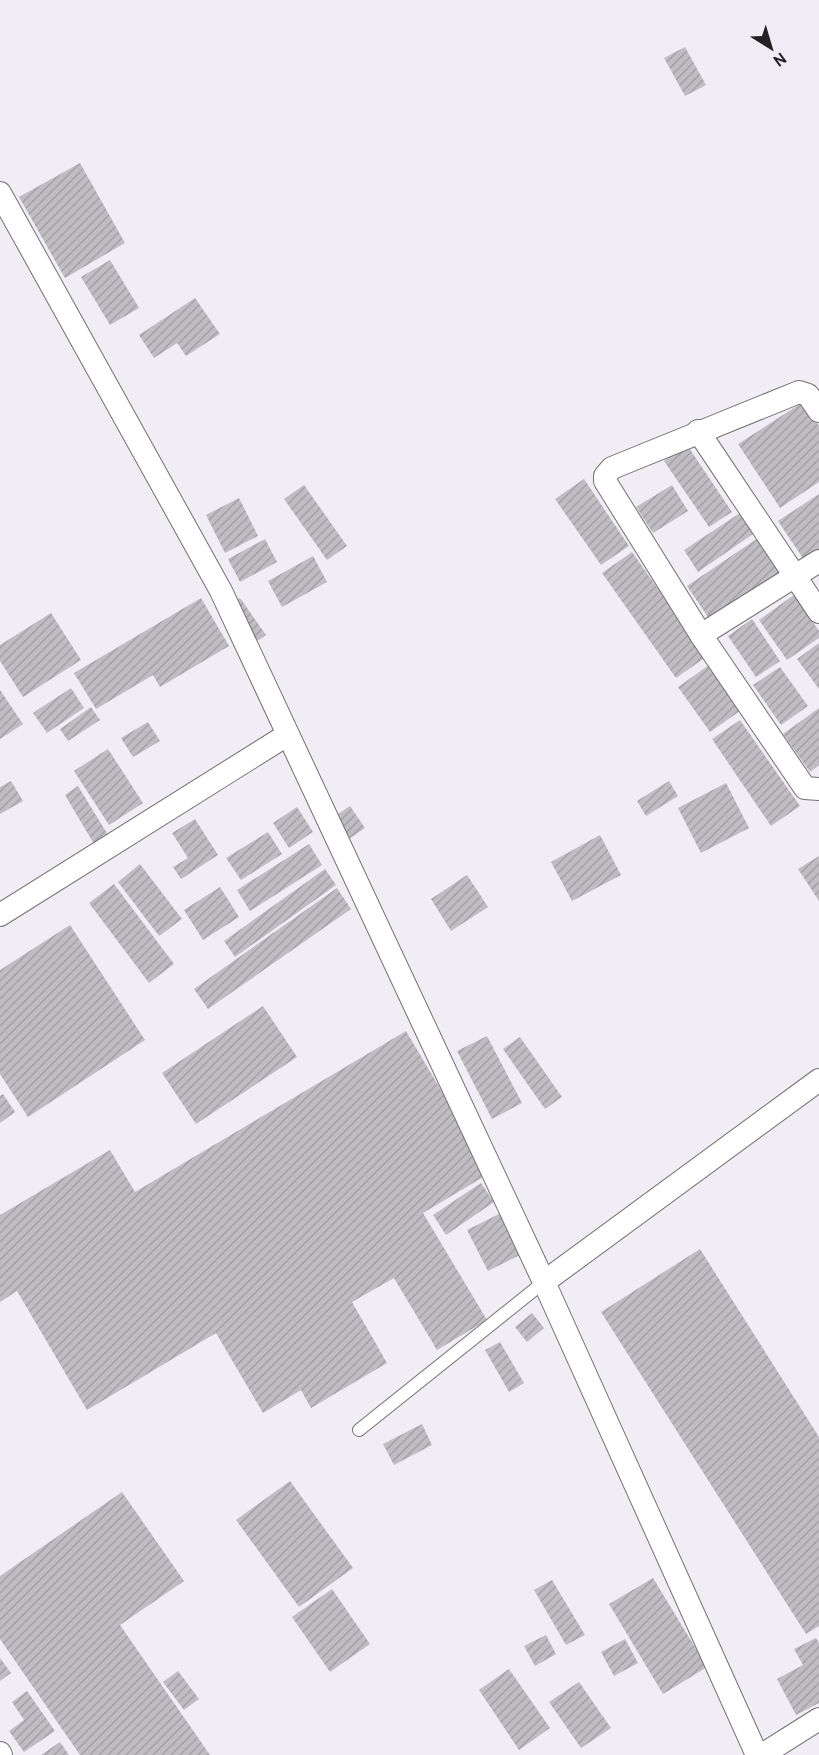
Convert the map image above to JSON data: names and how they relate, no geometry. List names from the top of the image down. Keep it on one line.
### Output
{"north":"bottom right"}
